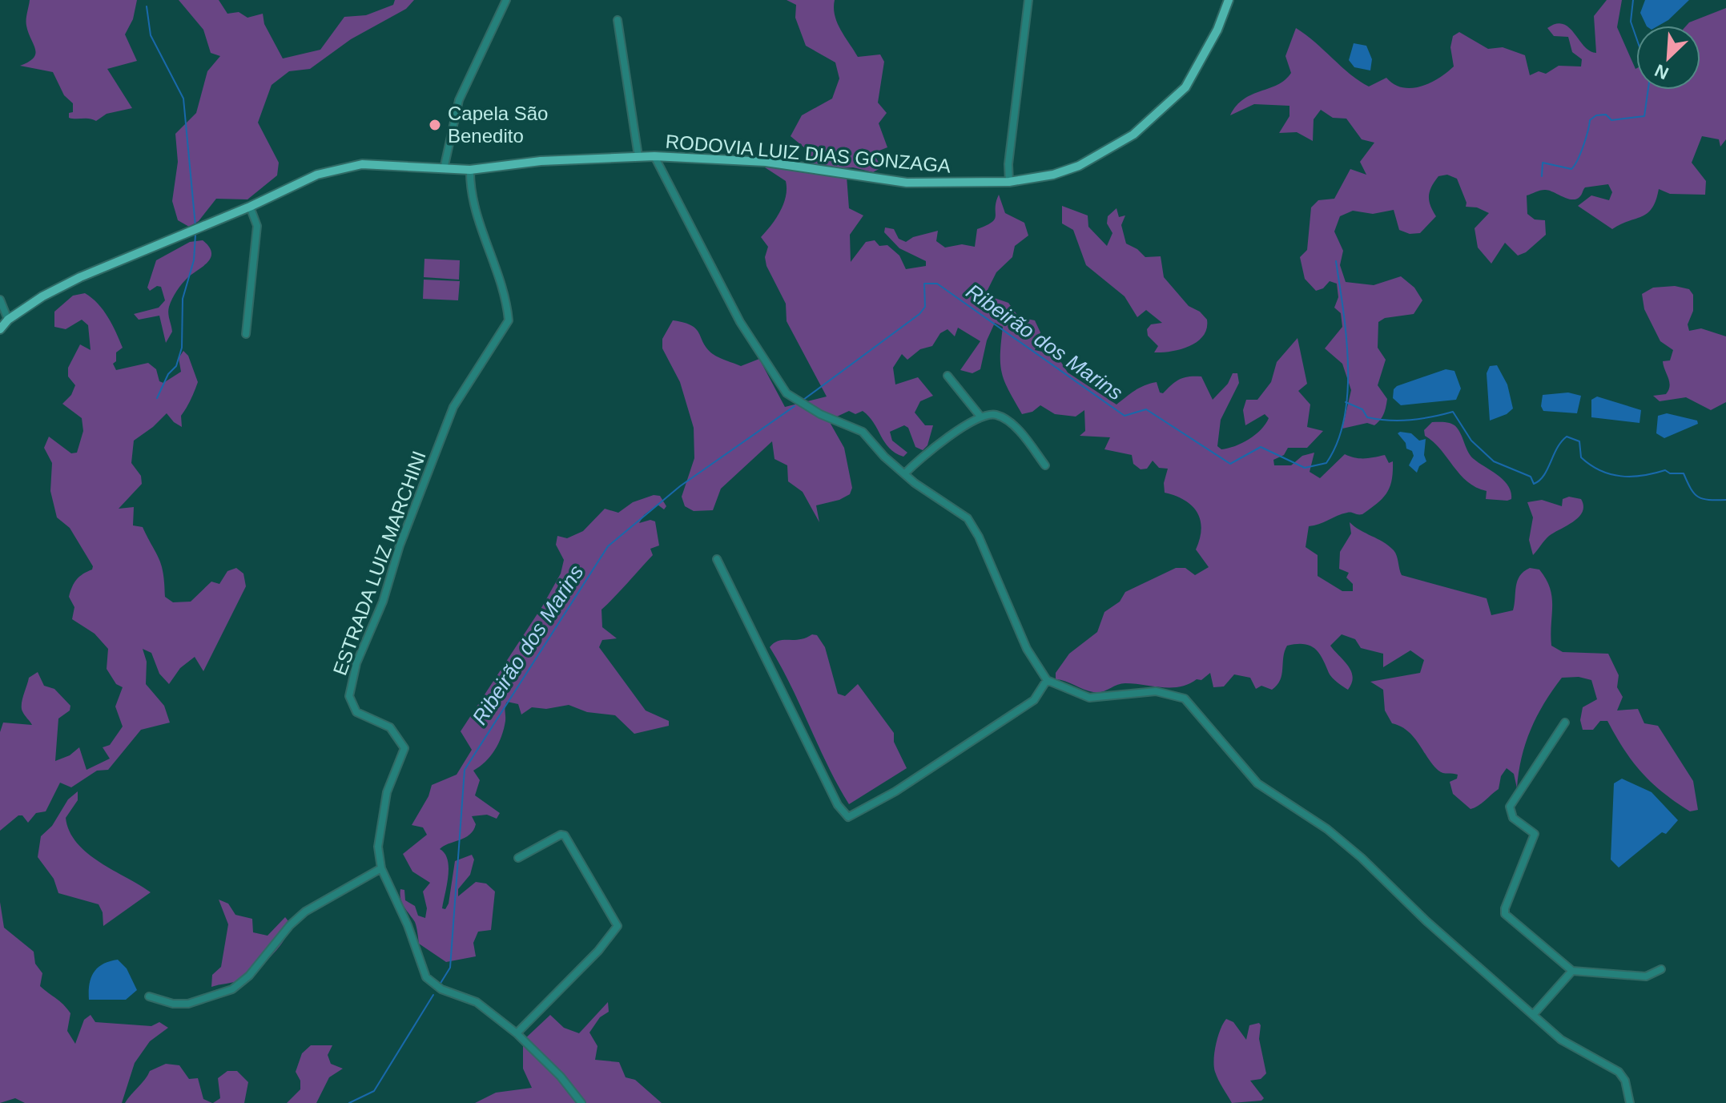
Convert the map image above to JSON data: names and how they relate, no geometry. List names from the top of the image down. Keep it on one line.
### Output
{"streets":{"main road":["RODOVIA LUIZ DIAS GONZAGA"],"street":["ESTRADA LUIZ MARCHINI"]},"crossings":[["RODOVIA LUIZ DIAS GONZAGA","ESTRADA LUIZ MARCHINI"]],"water":["Ribeirão dos Marins"],"places":["Capela São Benedito"],"north":"bottom left"}
